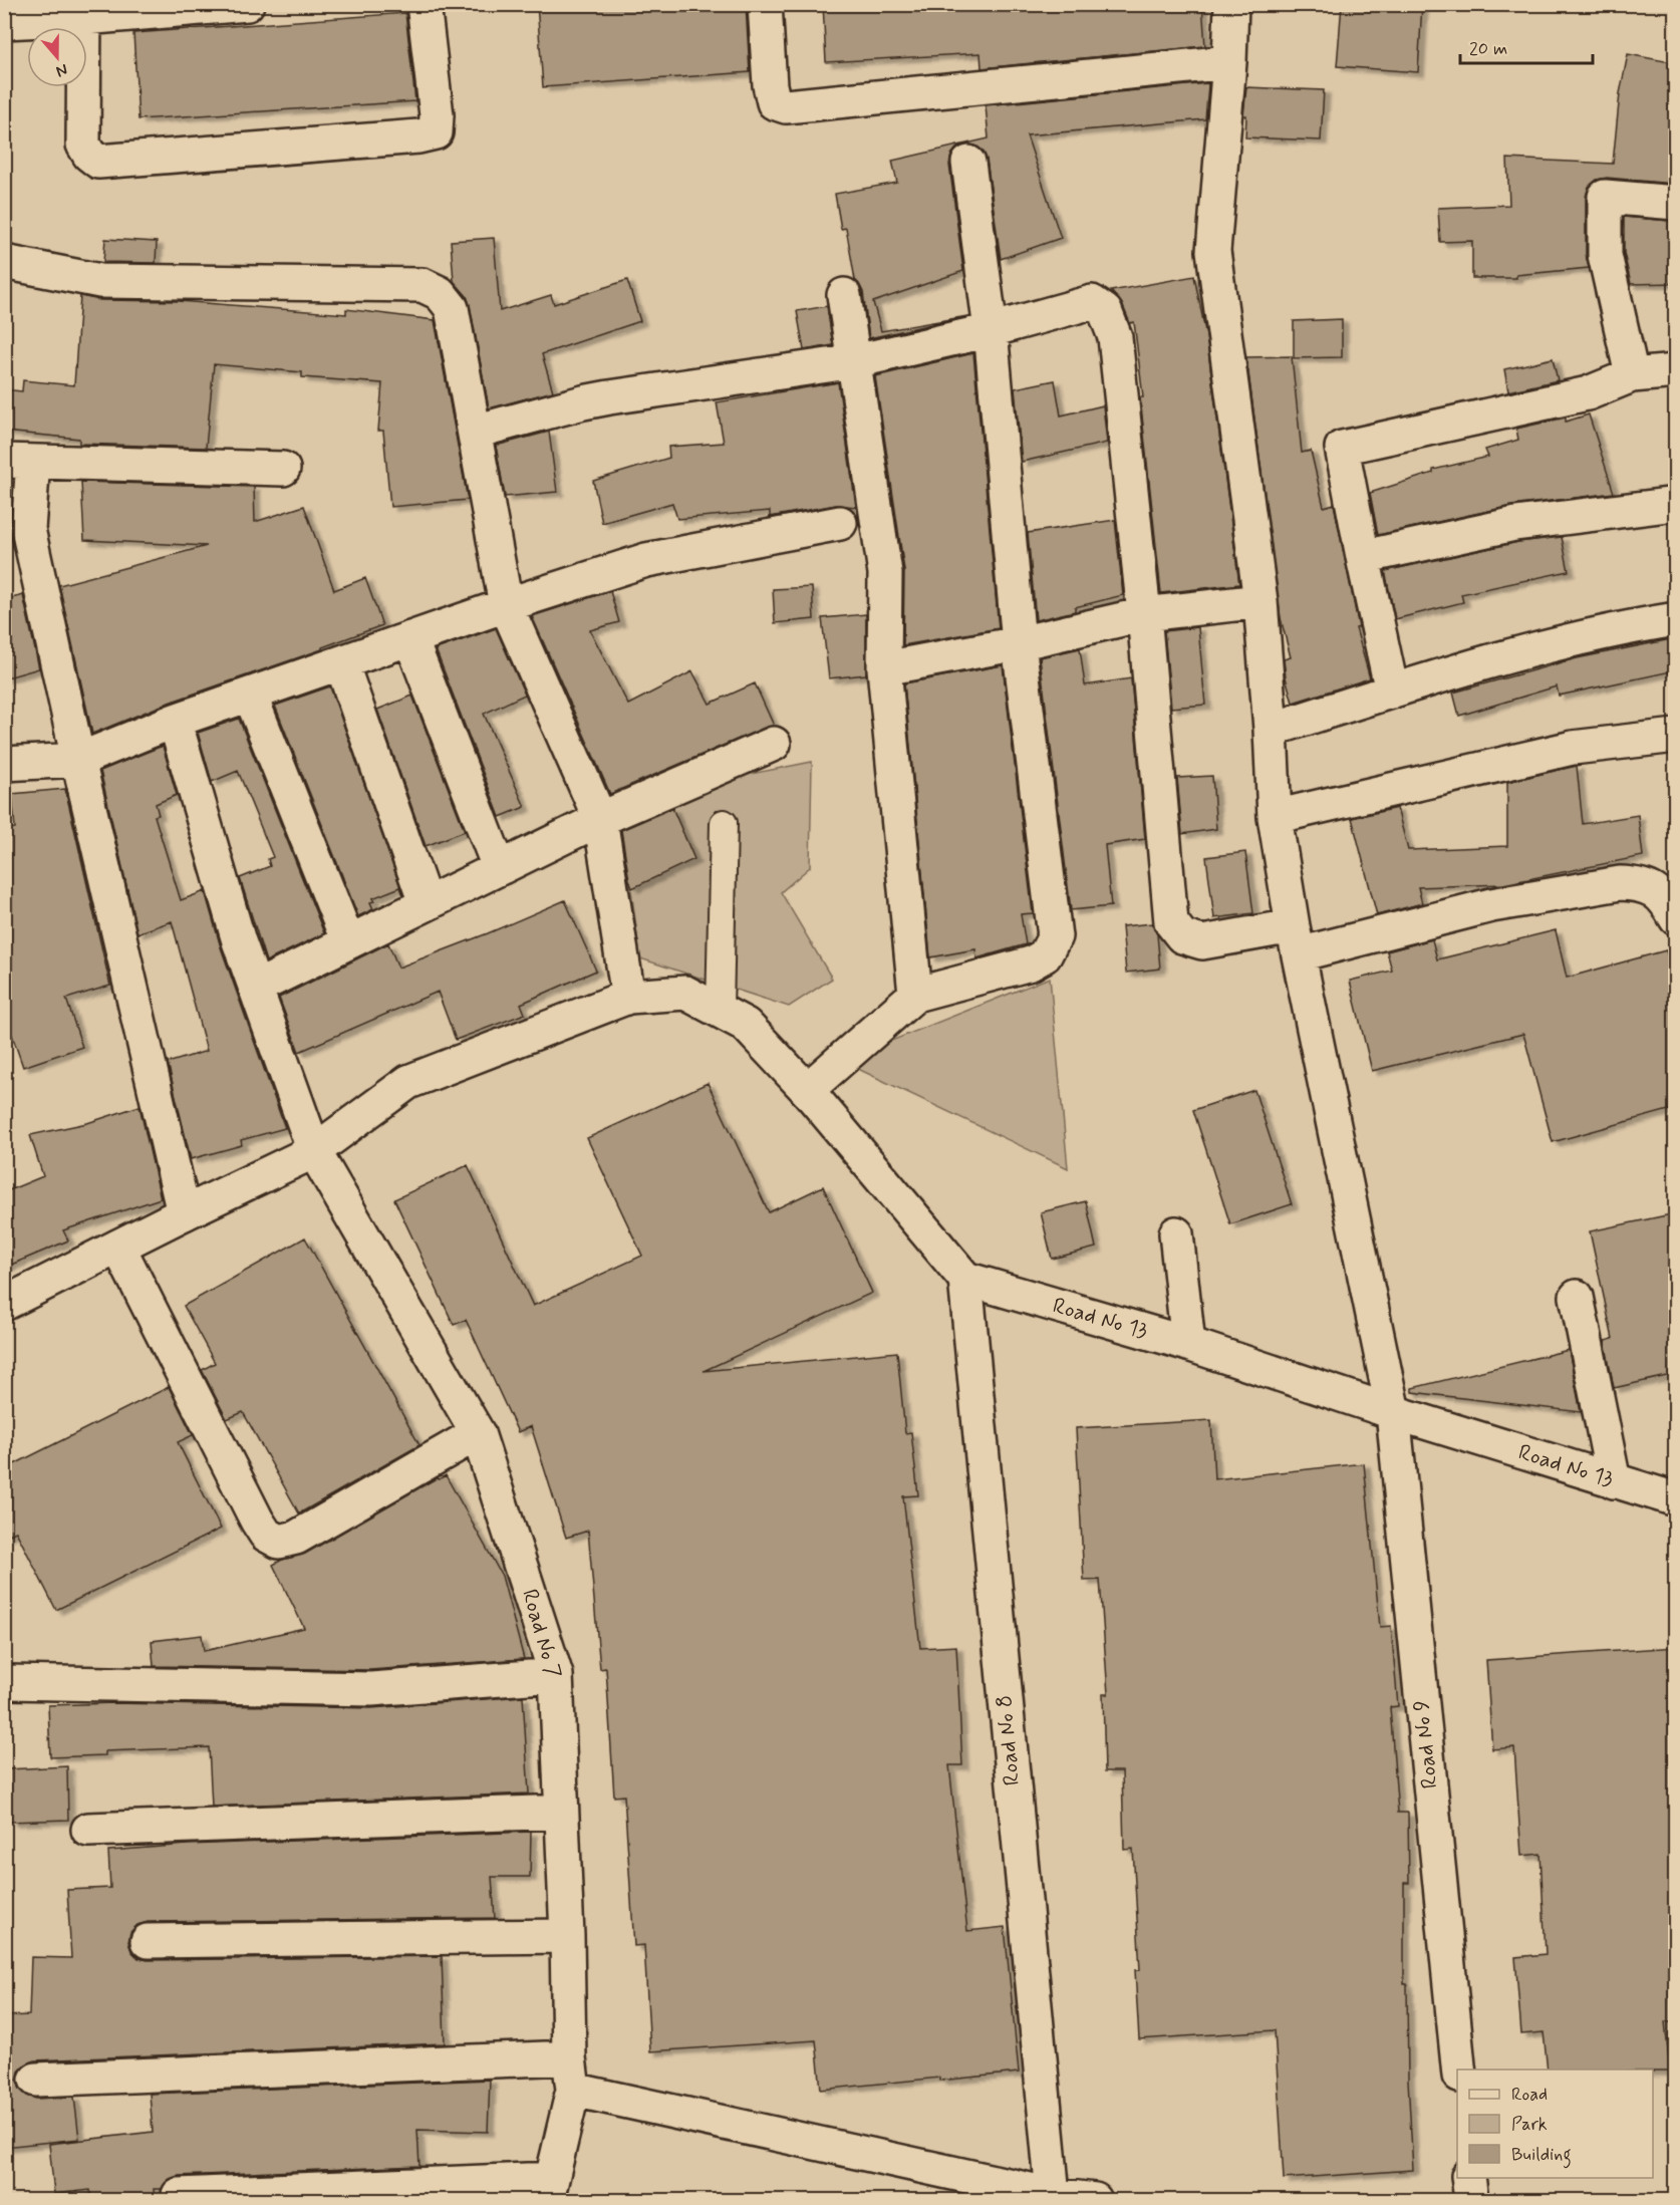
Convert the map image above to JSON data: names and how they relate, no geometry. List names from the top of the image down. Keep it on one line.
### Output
{"streets":{"street":["Road No 13","Road No 7","Road No 8","Road No 9"]},"crossings":[["Road No 13","Road No 8"],["Road No 13","Road No 9"]],"legend":["Road","Park","Building"],"scale_bar":"20 m","north":"bottom"}
